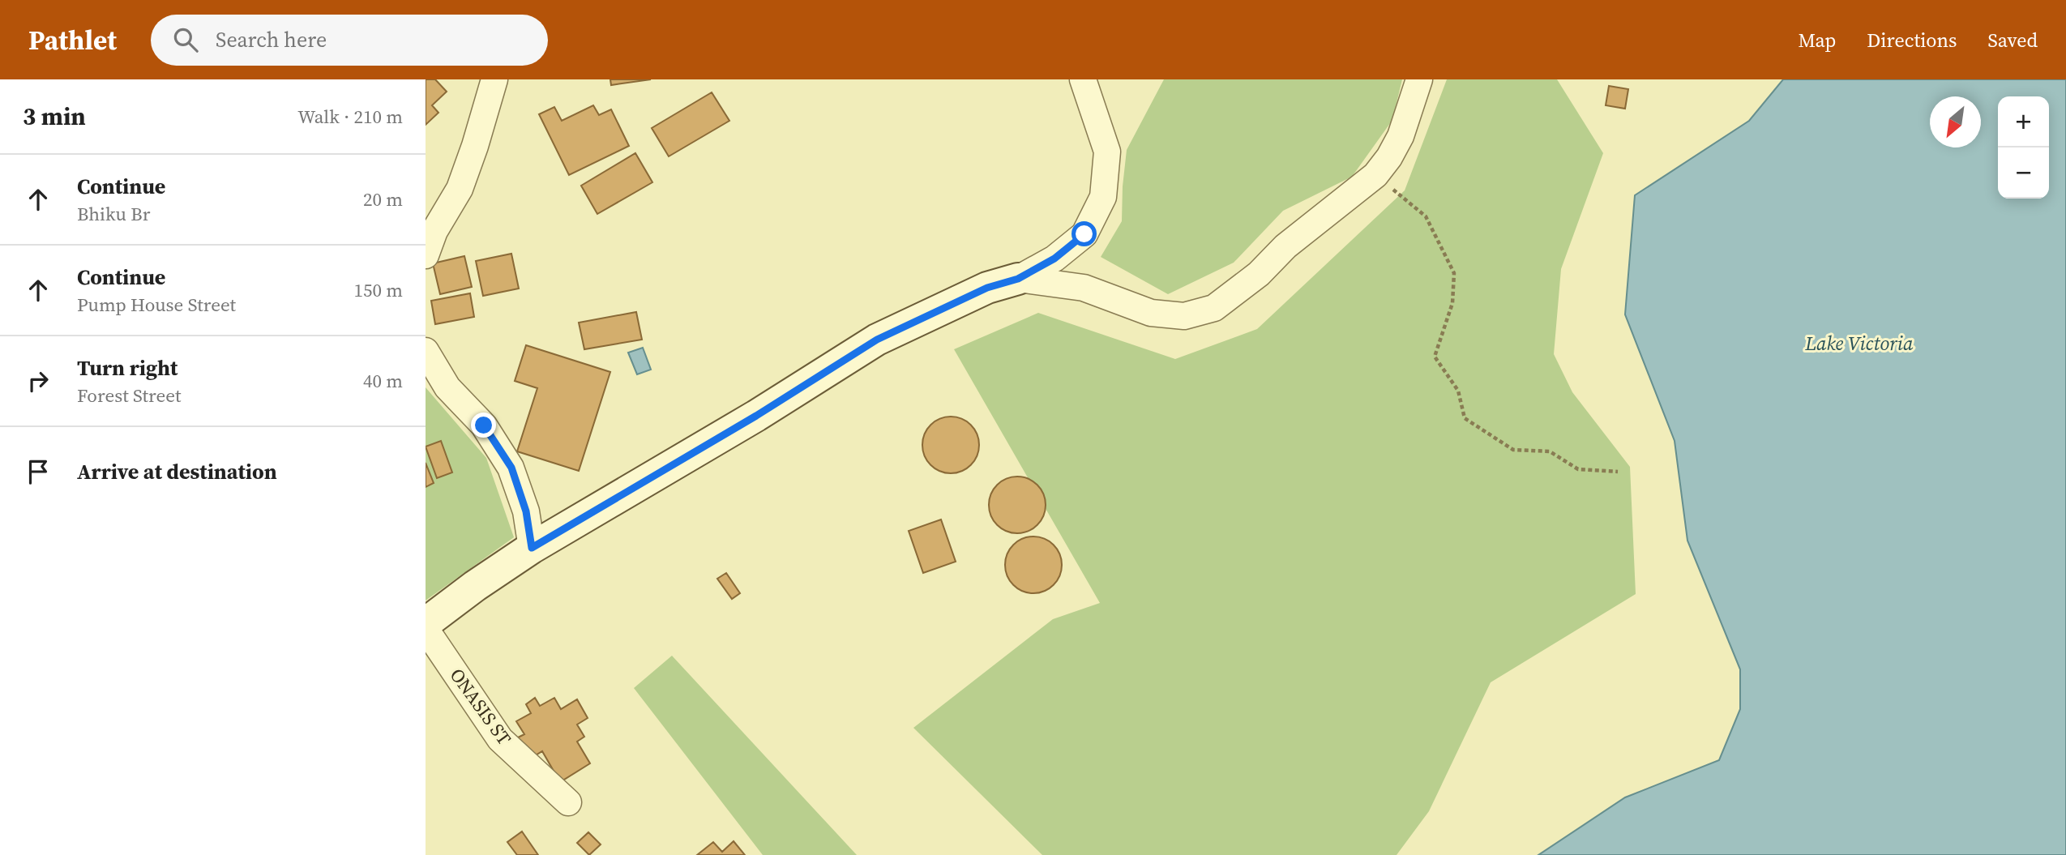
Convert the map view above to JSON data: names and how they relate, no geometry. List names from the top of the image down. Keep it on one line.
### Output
{"streets":{"street":["ONASIS ST"]},"water":["Lake Victoria"],"north":"bottom left","page":{"header":"Pathlet","search":"Search here","nav":["Map","Directions","Saved"],"heading":["3 min","Walk · 210 m"],"map_buttons":["+","−"],"list":[["Continue","Bhiku Br","20 m"],["Continue","Pump House Street","150 m"],["Turn right","Forest Street","40 m"],"Arrive at destination"]}}
